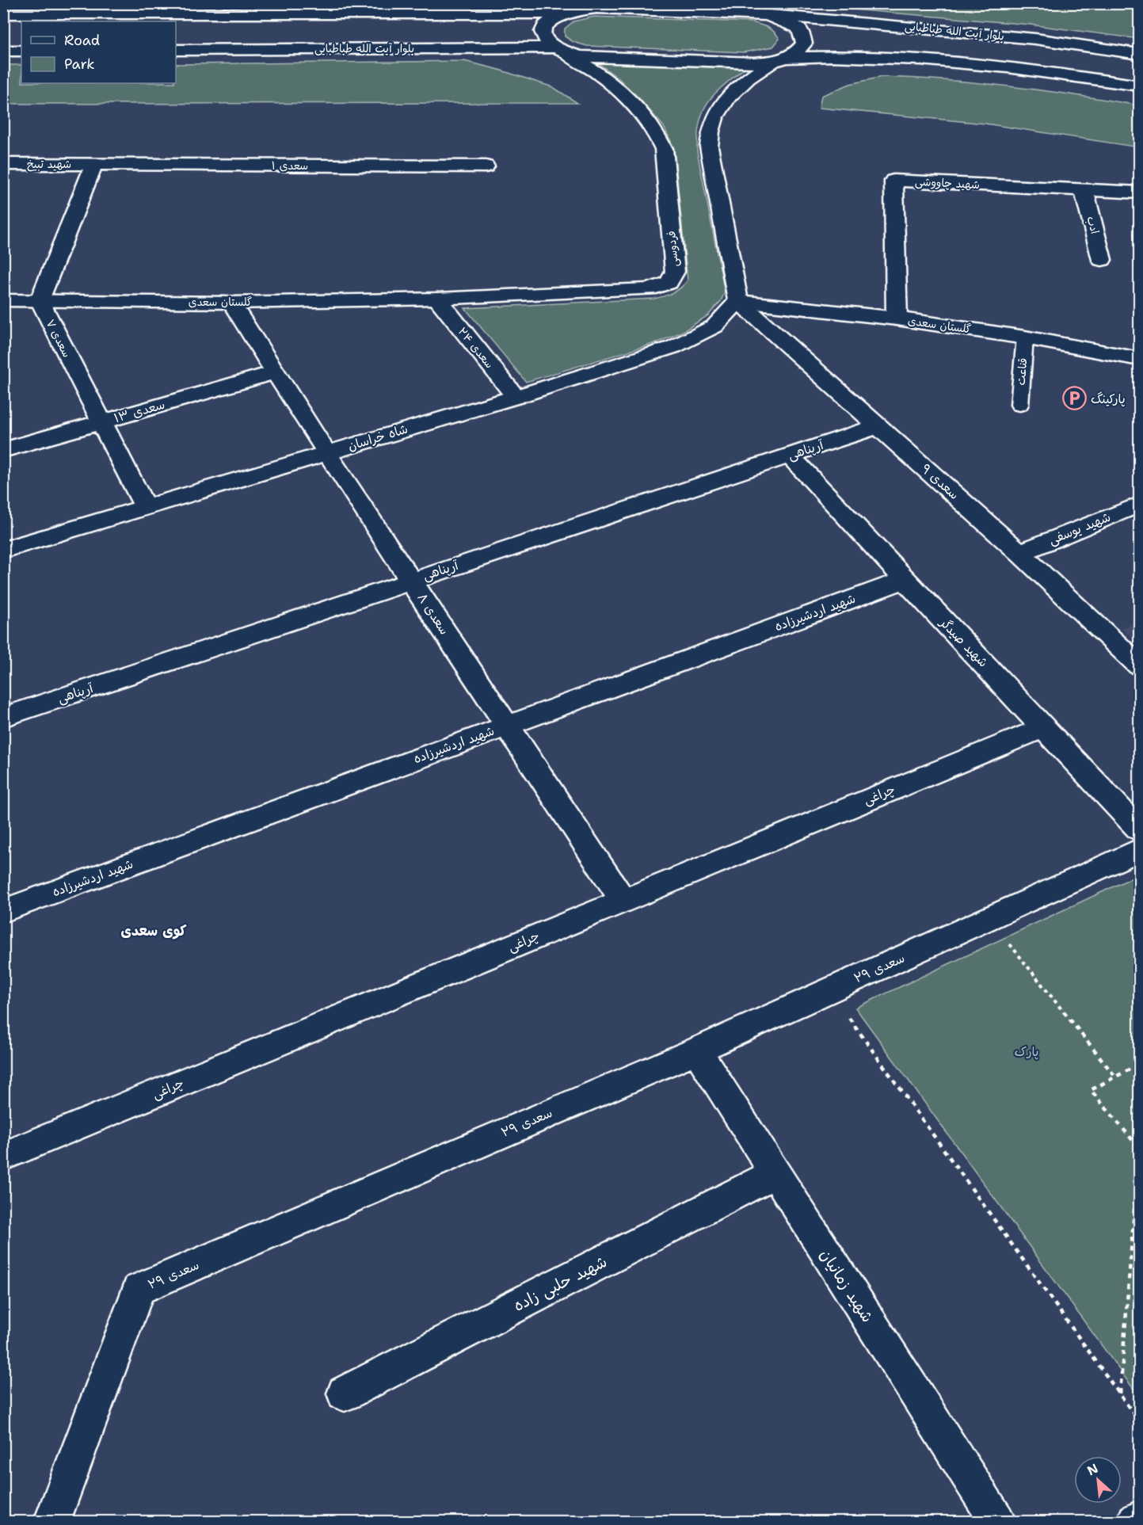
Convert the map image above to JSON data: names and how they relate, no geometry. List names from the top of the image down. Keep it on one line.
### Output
{"streets":{"street":["بلوار آیت الله طباطبایی","شهید تبیخ","سعدی ۱","شهید چاووشی","ادب","فردوسی","گلستان سعدی","سعدی ۷","سعدی ۲۴","سعدی ۱۳","شاه خراسان","آرپناهی","سعدی ۹","شهید یوسفی","شهید اردشیرزاده","سعدی ۸","شهید صیدگر","چراغی","سعدی ۲۹","شهید حلبی زاده","شهید زمانیان"],"lane":["قناعت"]},"crossings":[["بلوار آیت الله طباطبایی","فردوسی"],["شهید تبیخ","سعدی ۱"],["شهید چاووشی","ادب"],["شهید چاووشی","گلستان سعدی"],["فردوسی","گلستان سعدی"],["فردوسی","سعدی ۲۴"],["گلستان سعدی","سعدی ۷"],["گلستان سعدی","سعدی ۲۴"],["گلستان سعدی","قناعت"],["گلستان سعدی","شاه خراسان"],["گلستان سعدی","سعدی ۹"],["گلستان سعدی","سعدی ۸"],["سعدی ۷","سعدی ۱۳"],["سعدی ۷","شاه خراسان"],["سعدی ۲۴","شاه خراسان"],["سعدی ۱۳","سعدی ۸"],["شاه خراسان","سعدی ۹"],["شاه خراسان","سعدی ۸"],["آرپناهی","سعدی ۹"],["آرپناهی","سعدی ۸"],["آرپناهی","شهید صیدگر"],["سعدی ۹","شهید یوسفی"],["شهید اردشیرزاده","سعدی ۸"],["شهید اردشیرزاده","شهید صیدگر"],["سعدی ۸","چراغی"],["شهید صیدگر","چراغی"],["سعدی ۲۹","شهید زمانیان"],["شهید حلبی زاده","شهید زمانیان"]],"districts":["کوی سعدی"],"parks":["پارک"],"places":{"parking":["پارکینگ"]},"legend":["Road","Park"],"north":"top left"}
